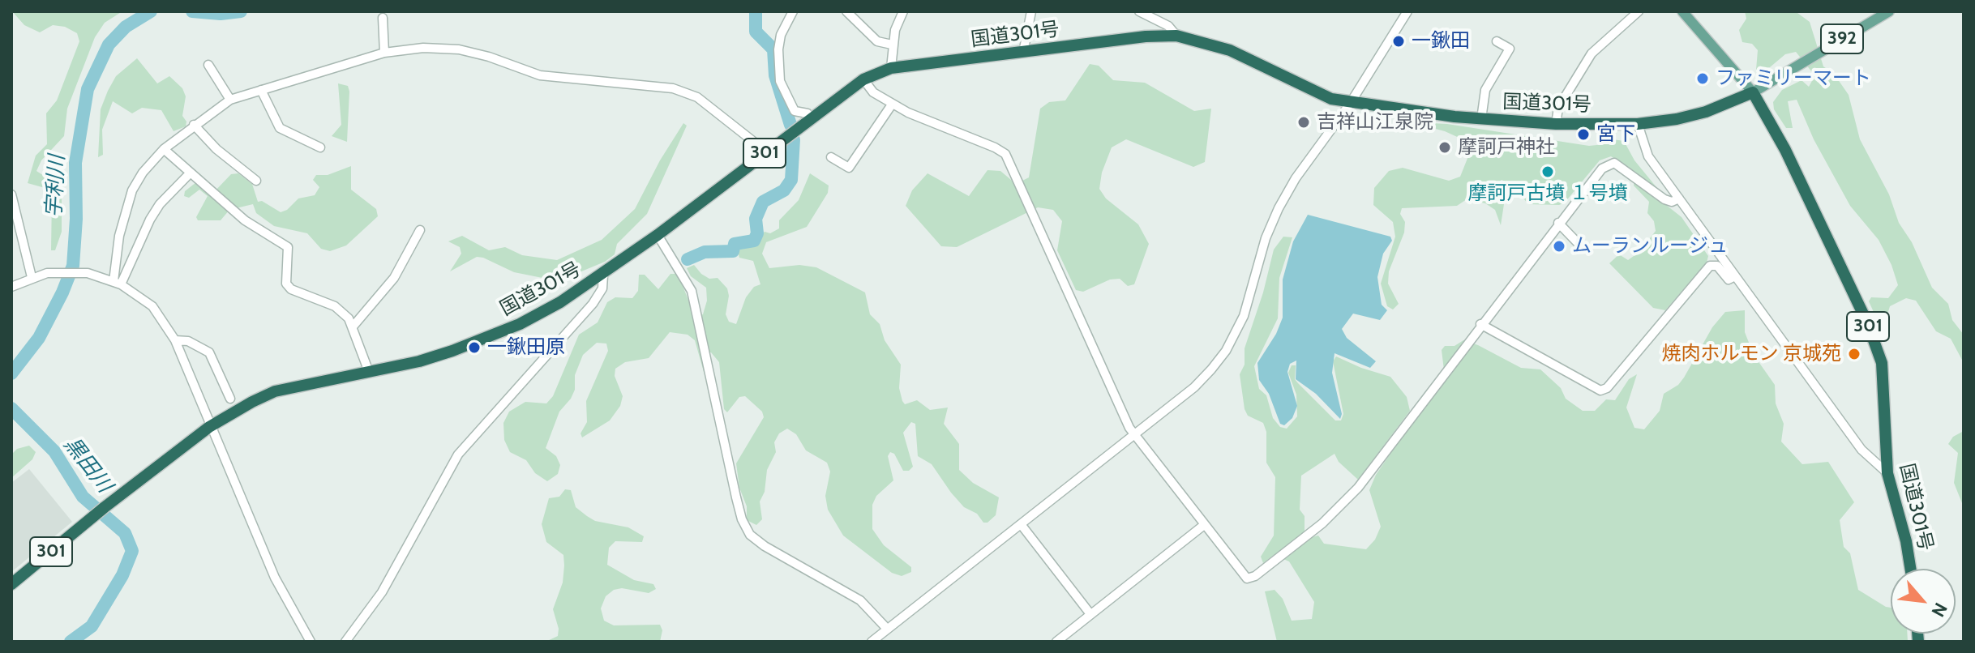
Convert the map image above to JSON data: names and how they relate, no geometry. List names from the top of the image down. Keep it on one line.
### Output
{"streets":{"highway":["国道301号","301"],"main road":["392"]},"crossings":[["国道301号","392"]],"water":["宇利川","黒田川"],"places":["一鍬田","ファミリーマート","吉祥山江泉院","宮下","摩訶戸神社","摩訶戸古墳 １号墳","ムーランルージュ","一鍬田原","焼肉ホルモン 京城苑"],"north":"bottom right"}
